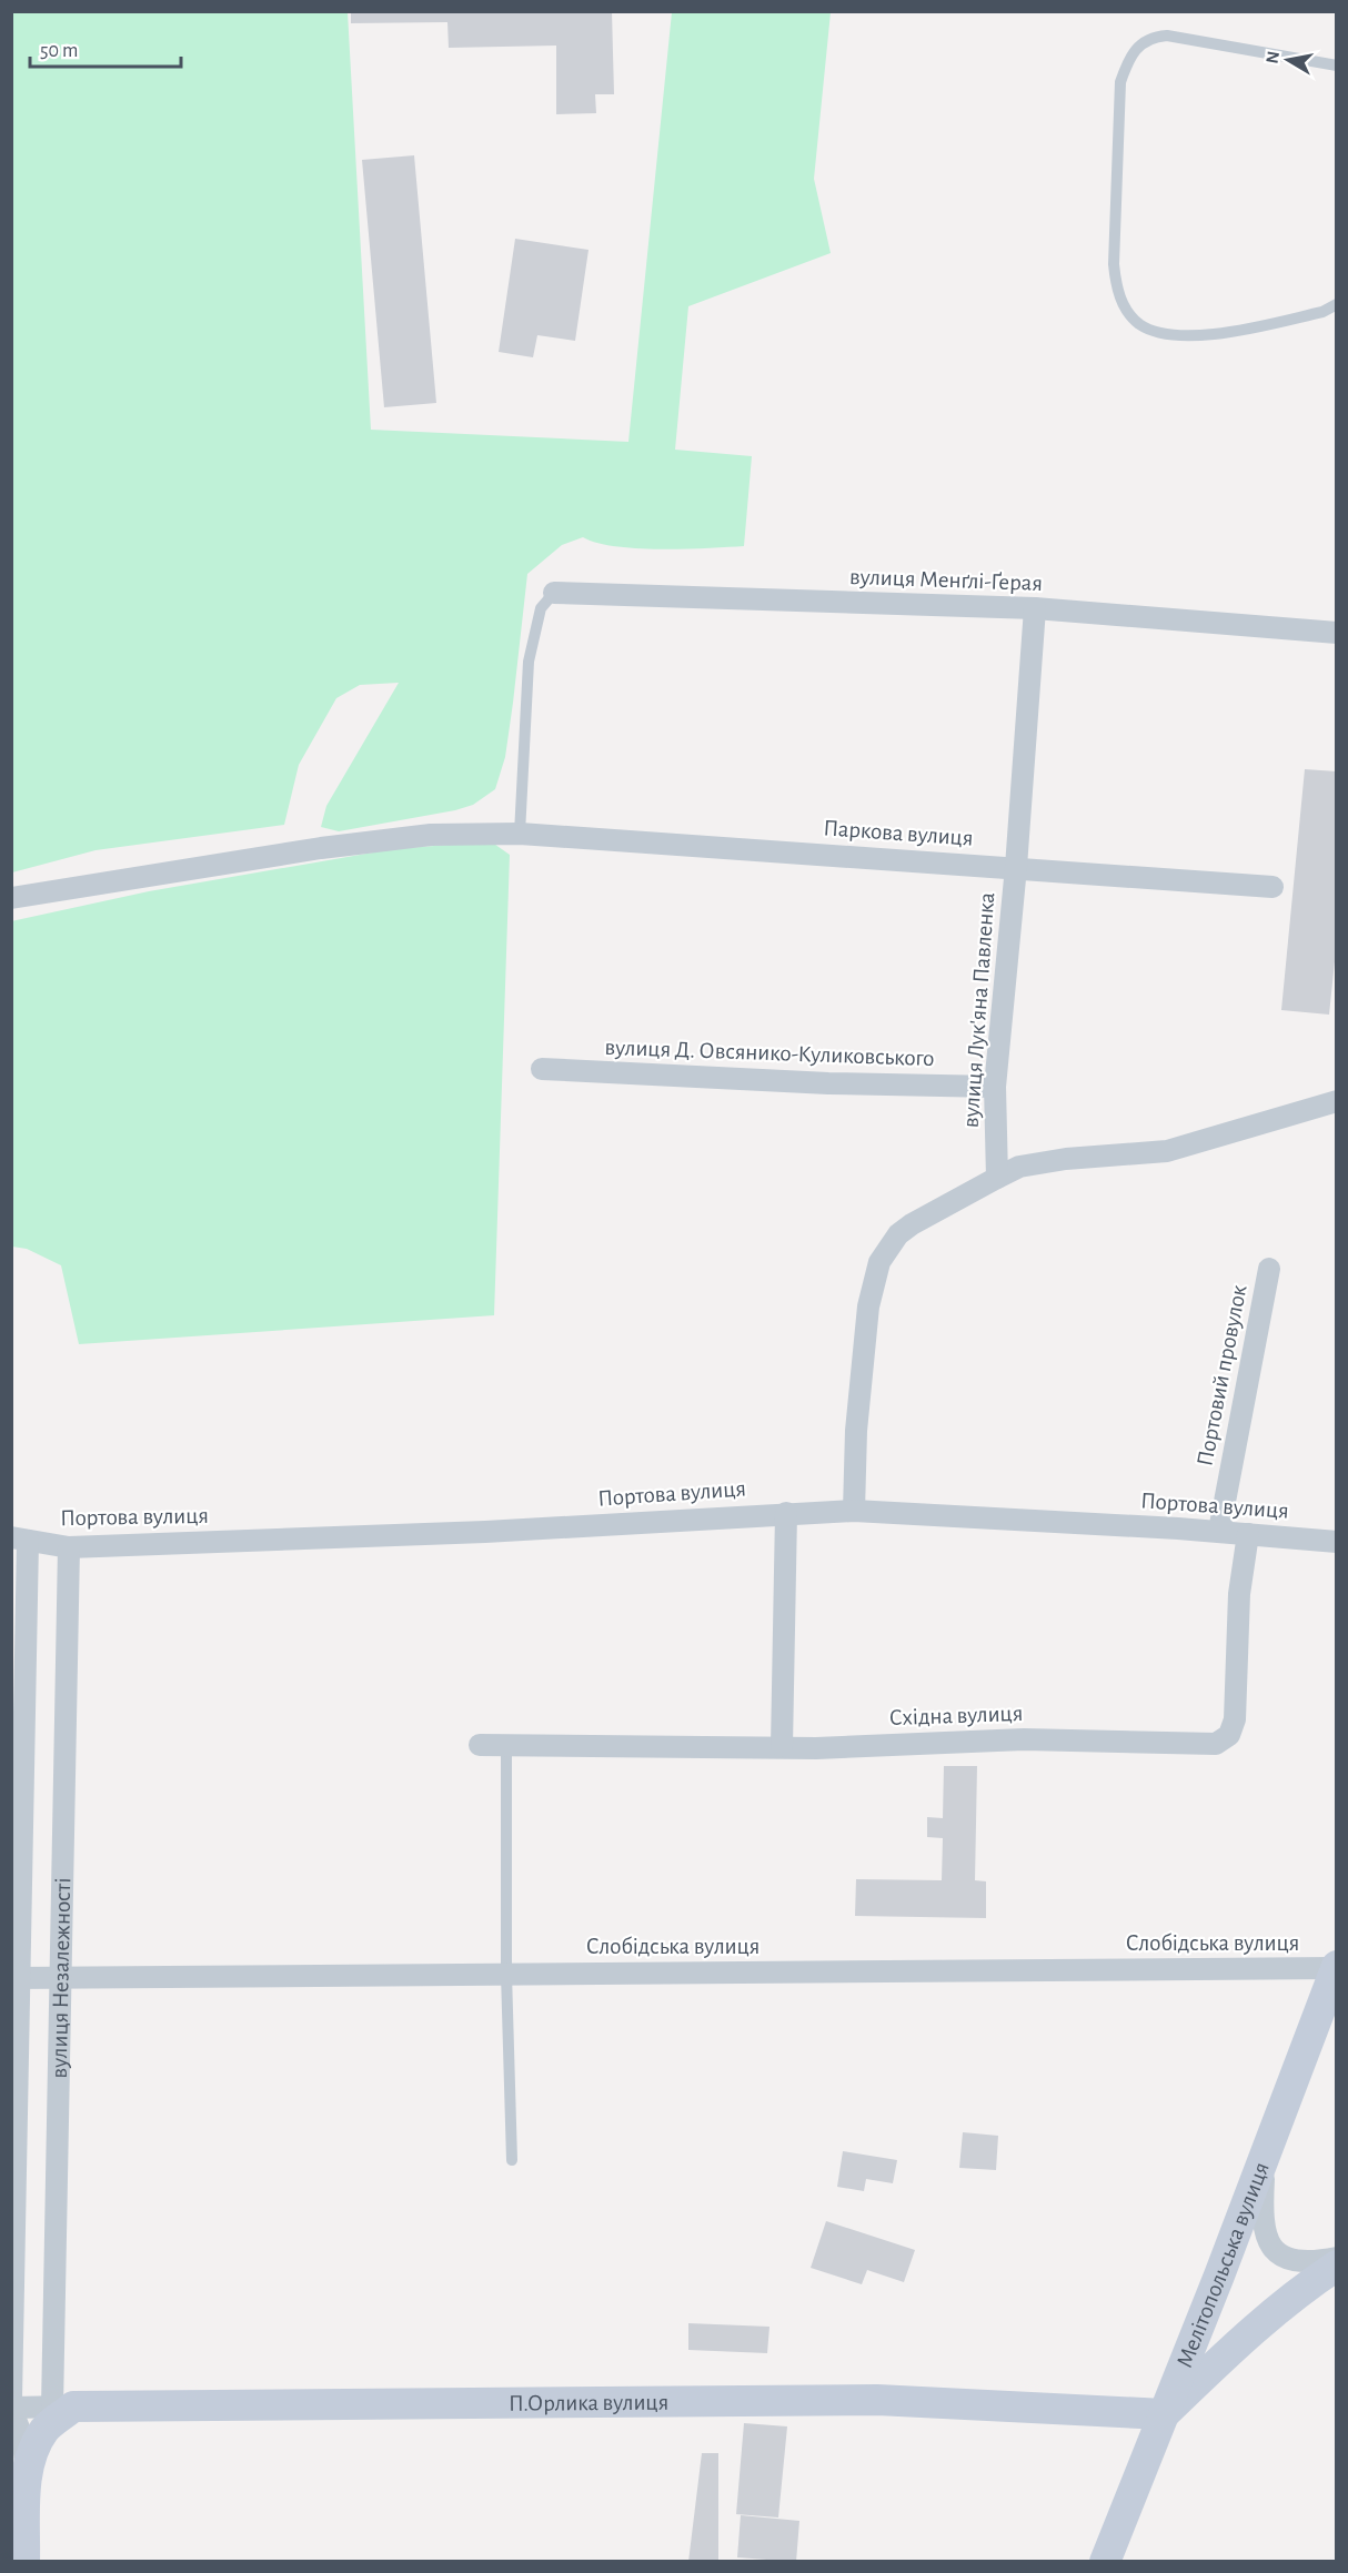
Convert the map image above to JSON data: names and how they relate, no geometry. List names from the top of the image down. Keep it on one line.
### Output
{"streets":{"street":["вулиця Менґлі-Ґерая","Паркова вулиця","вулиця Лук'яна Павленка","вулиця Д. Овсянико-Куликовського","Портовий провулок","Портова вулиця","Східна вулиця","Слобідська вулиця","вулиця Незалежності","Мелітопольська вулиця","П.Орлика вулиця"]},"crossings":[["вулиця Менґлі-Ґерая","вулиця Лук'яна Павленка"],["Паркова вулиця","вулиця Лук'яна Павленка"],["вулиця Лук'яна Павленка","вулиця Д. Овсянико-Куликовського"],["Портовий провулок","Портова вулиця"],["Портова вулиця","Східна вулиця"],["Портова вулиця","вулиця Незалежності"],["Слобідська вулиця","вулиця Незалежності"],["Слобідська вулиця","Мелітопольська вулиця"],["вулиця Незалежності","П.Орлика вулиця"],["Мелітопольська вулиця","П.Орлика вулиця"]],"scale_bar":"50 m","north":"left"}
